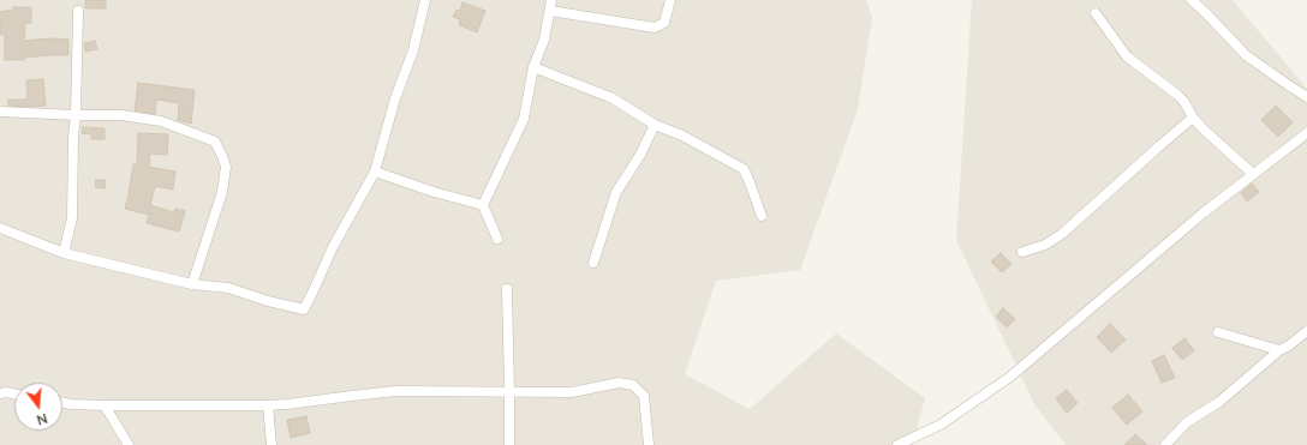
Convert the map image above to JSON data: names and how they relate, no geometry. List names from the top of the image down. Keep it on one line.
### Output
{"north":"bottom"}
